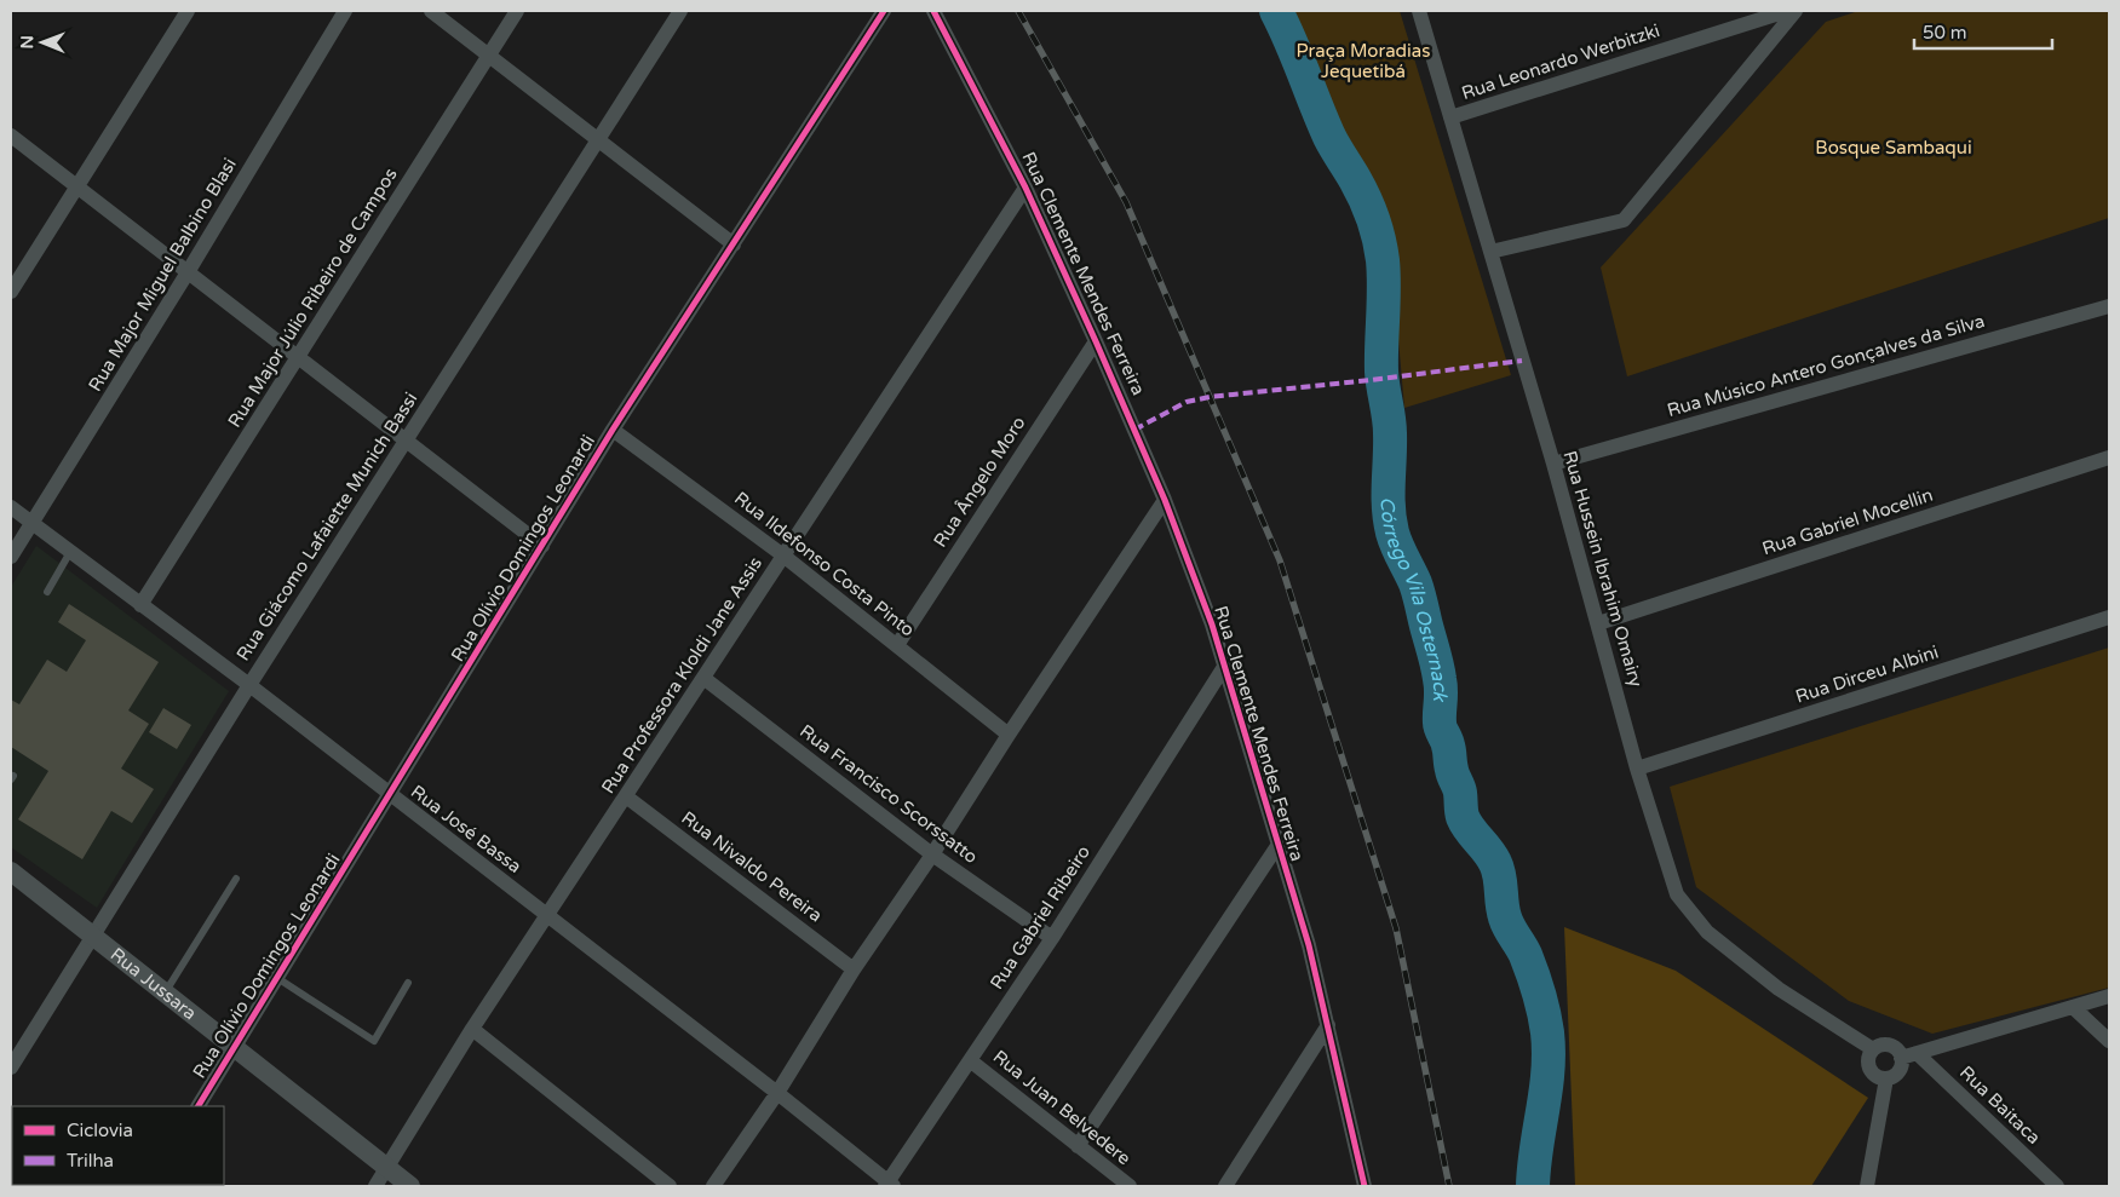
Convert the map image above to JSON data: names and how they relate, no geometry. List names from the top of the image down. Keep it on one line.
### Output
{"streets":{"street":["Rua Leonardo Werbitzki","Rua Clemente Mendes Ferreira","Rua Major Miguel Balbino Blasi","Rua Major Júlio Ribeiro de Campos","Rua Músico Antero Gonçalves da Silva","Rua Ângelo Moro","Rua Gabriel Mocellin","Rua Giácomo Lafaiette Munich Bassi","Rua Olívio Domingos Leonardi","Rua Ildefonso Costa Pinto","Rua Hussein Ibrahim Omairy","Rua Dirceu Albini","Rua Professora Kloldi Jane Assis","Rua Francisco Scorssatto","Rua José Bassa","Rua Nivaldo Pereira","Rua Gabriel Ribeiro","Rua Jussara","Rua Baitaca","Rua Juan Belvedere"]},"crossings":[["Rua Leonardo Werbitzki","Rua Hussein Ibrahim Omairy"],["Rua Clemente Mendes Ferreira","Rua Ângelo Moro"],["Rua Clemente Mendes Ferreira","Rua Professora Kloldi Jane Assis"],["Rua Clemente Mendes Ferreira","Rua Gabriel Ribeiro"],["Rua Major Miguel Balbino Blasi","Rua José Bassa"],["Rua Major Júlio Ribeiro de Campos","Rua José Bassa"],["Rua Músico Antero Gonçalves da Silva","Rua Hussein Ibrahim Omairy"],["Rua Ângelo Moro","Rua Ildefonso Costa Pinto"],["Rua Gabriel Mocellin","Rua Hussein Ibrahim Omairy"],["Rua Giácomo Lafaiette Munich Bassi","Rua José Bassa"],["Rua Giácomo Lafaiette Munich Bassi","Rua Jussara"],["Rua Olívio Domingos Leonardi","Rua Ildefonso Costa Pinto"],["Rua Olívio Domingos Leonardi","Rua José Bassa"],["Rua Olívio Domingos Leonardi","Rua Jussara"],["Rua Ildefonso Costa Pinto","Rua Professora Kloldi Jane Assis"],["Rua Hussein Ibrahim Omairy","Rua Dirceu Albini"],["Rua Professora Kloldi Jane Assis","Rua Francisco Scorssatto"],["Rua Professora Kloldi Jane Assis","Rua José Bassa"],["Rua Professora Kloldi Jane Assis","Rua Nivaldo Pereira"],["Rua Professora Kloldi Jane Assis","Rua Jussara"],["Rua Francisco Scorssatto","Rua Gabriel Ribeiro"],["Rua José Bassa","Rua Gabriel Ribeiro"],["Rua Gabriel Ribeiro","Rua Juan Belvedere"]],"water":["Córrego Vila Osternack"],"parks":["Praça Moradias Jequetibá","Bosque Sambaqui"],"legend":["Ciclovia","Trilha"],"scale_bar":"50 m","north":"left"}
